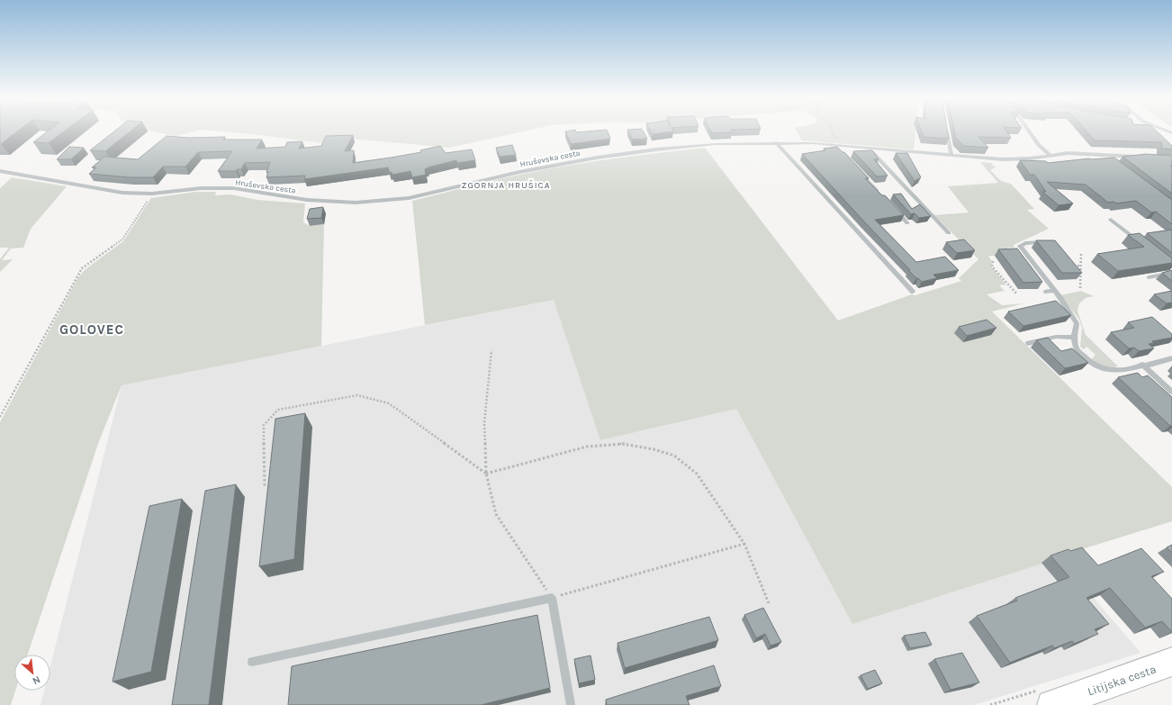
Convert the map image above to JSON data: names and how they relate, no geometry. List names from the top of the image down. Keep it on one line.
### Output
{"streets":{"main road":["Litijska cesta"],"street":["Hruševska cesta"]},"districts":["ZGORNJA HRUŠICA","GOLOVEC"],"north":"bottom right"}
